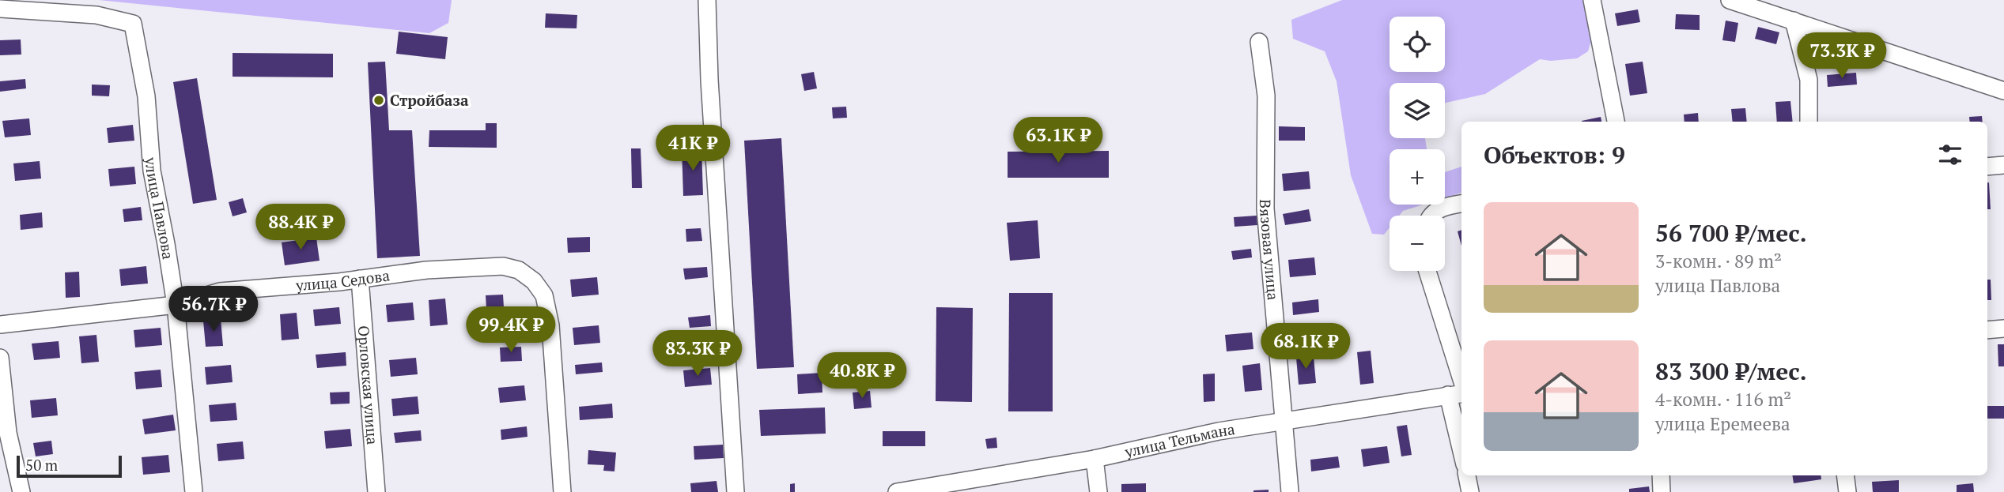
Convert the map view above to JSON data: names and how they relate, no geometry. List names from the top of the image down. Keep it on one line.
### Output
{"streets":{"street":["улица Павлова","Вязовая улица","улица Седова","Орловская улица","улица Тельмана"]},"crossings":[["улица Павлова","улица Седова"],["Вязовая улица","улица Тельмана"],["улица Седова","Орловская улица"]],"places":["Стройбаза"],"scale_bar":"50 m","page":{"map_buttons":["+","−"],"price":["73.3K ₽","63.1K ₽","41K ₽","88.4K ₽","56.7K ₽","99.4K ₽","68.1K ₽","83.3K ₽","40.8K ₽"],"heading":"Объектов: 9","list":[{"name":"56 700 ₽/мес.","note":"3-комн. · 89 m² · улица Павлова"},{"name":"83 300 ₽/мес.","note":"4-комн. · 116 m² · улица Еремеева"}],"scale":"50 m"}}
